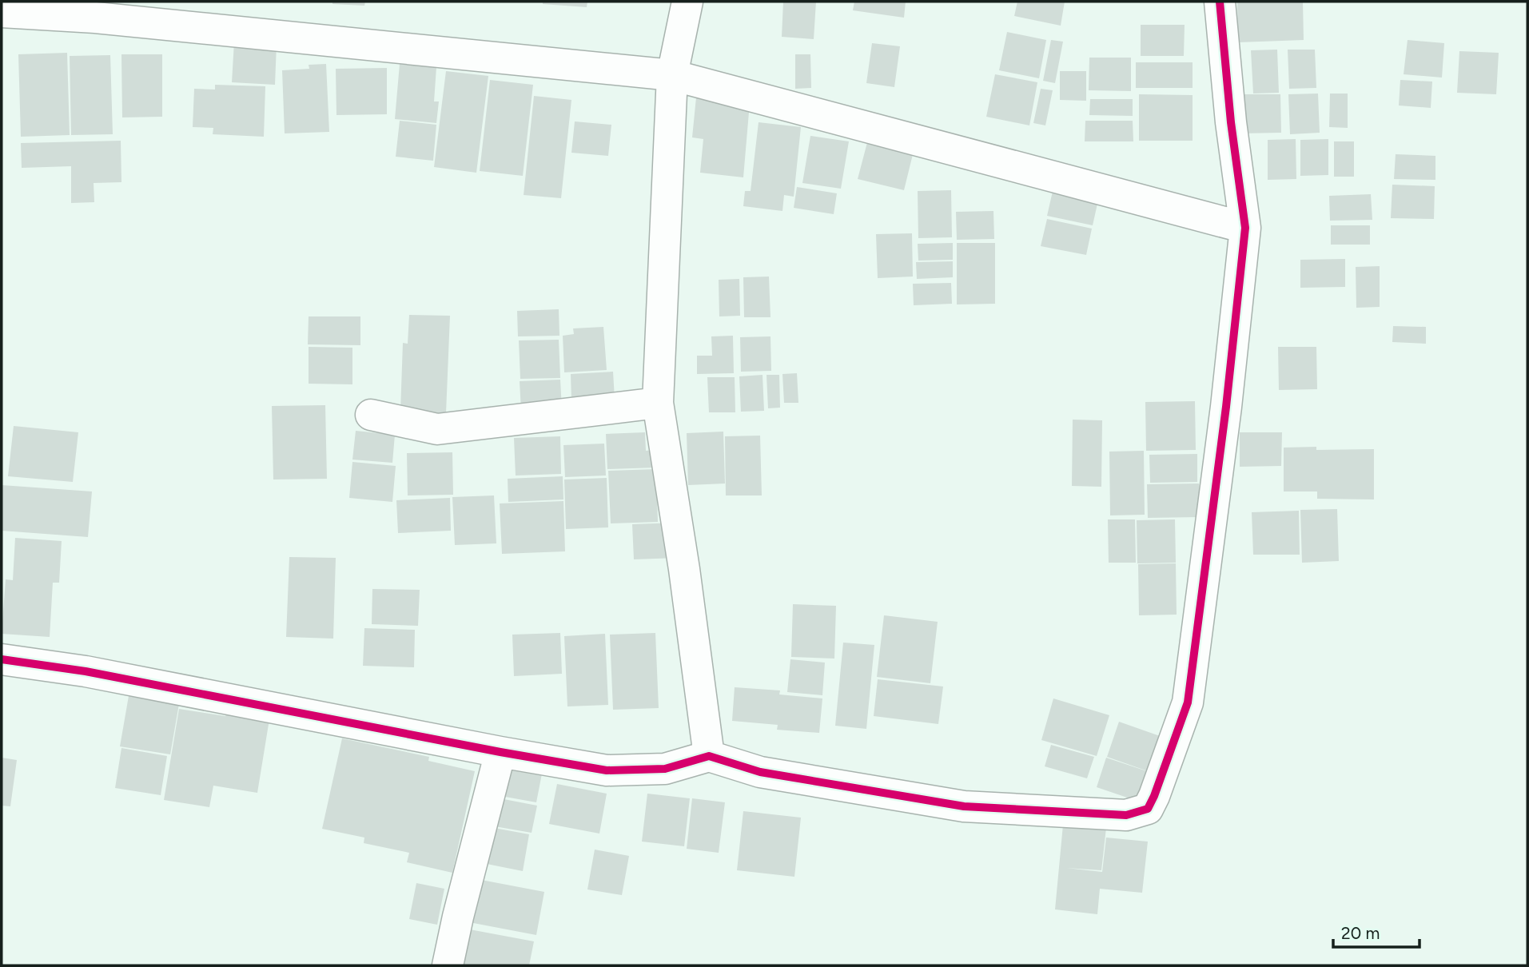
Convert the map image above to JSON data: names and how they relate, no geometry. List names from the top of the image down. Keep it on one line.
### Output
{"scale_bar":"20 m"}
